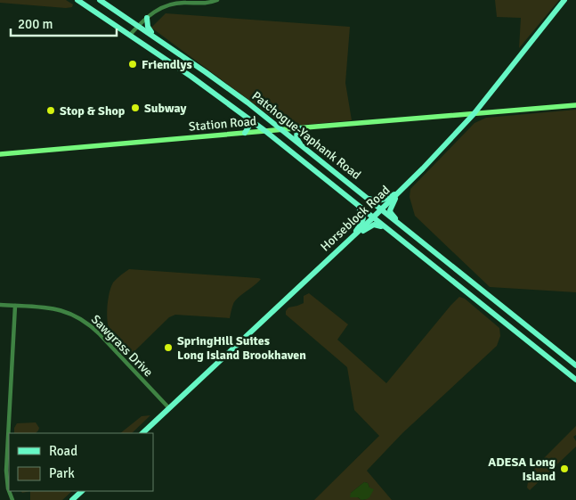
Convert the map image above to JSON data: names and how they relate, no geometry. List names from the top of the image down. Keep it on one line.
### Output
{"streets":{"main road":["Station Road","Patchogue-Yaphank Road","Horseblock Road"],"street":["Sawgrass Drive"]},"crossings":[["Station Road","Patchogue-Yaphank Road"],["Station Road","Horseblock Road"],["Patchogue-Yaphank Road","Horseblock Road"],["Horseblock Road","Sawgrass Drive"]],"places":["Friendlys","Subway","Stop & Shop","SpringHill Suites Long Island Brookhaven","ADESA Long Island"],"legend":["Road","Park"],"scale_bar":"200 m"}
